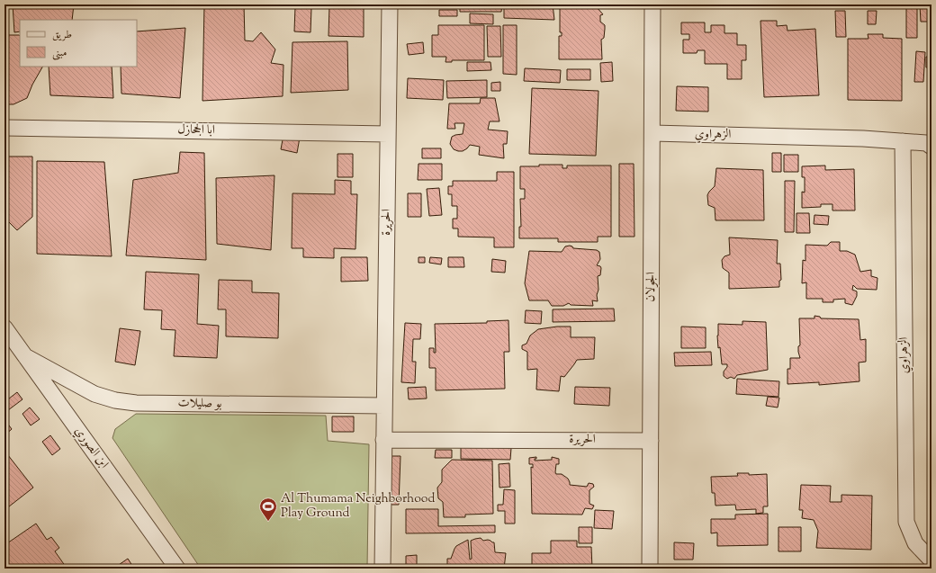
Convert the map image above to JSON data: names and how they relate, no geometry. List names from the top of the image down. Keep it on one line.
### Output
{"streets":{"street":["ابا الجحازل","الزهراوي","الحريرة","الجولان","بو صليلات","ابن الصوري"]},"crossings":[["ابا الجحازل","الحريرة"],["الزهراوي","الجولان"],["الحريرة","الجولان"],["الحريرة","بو صليلات"],["بو صليلات","ابن الصوري"]],"places":{"sports":["Al Thumama Neighborhood Play Ground"]},"legend":["طريق","مبنى"]}
